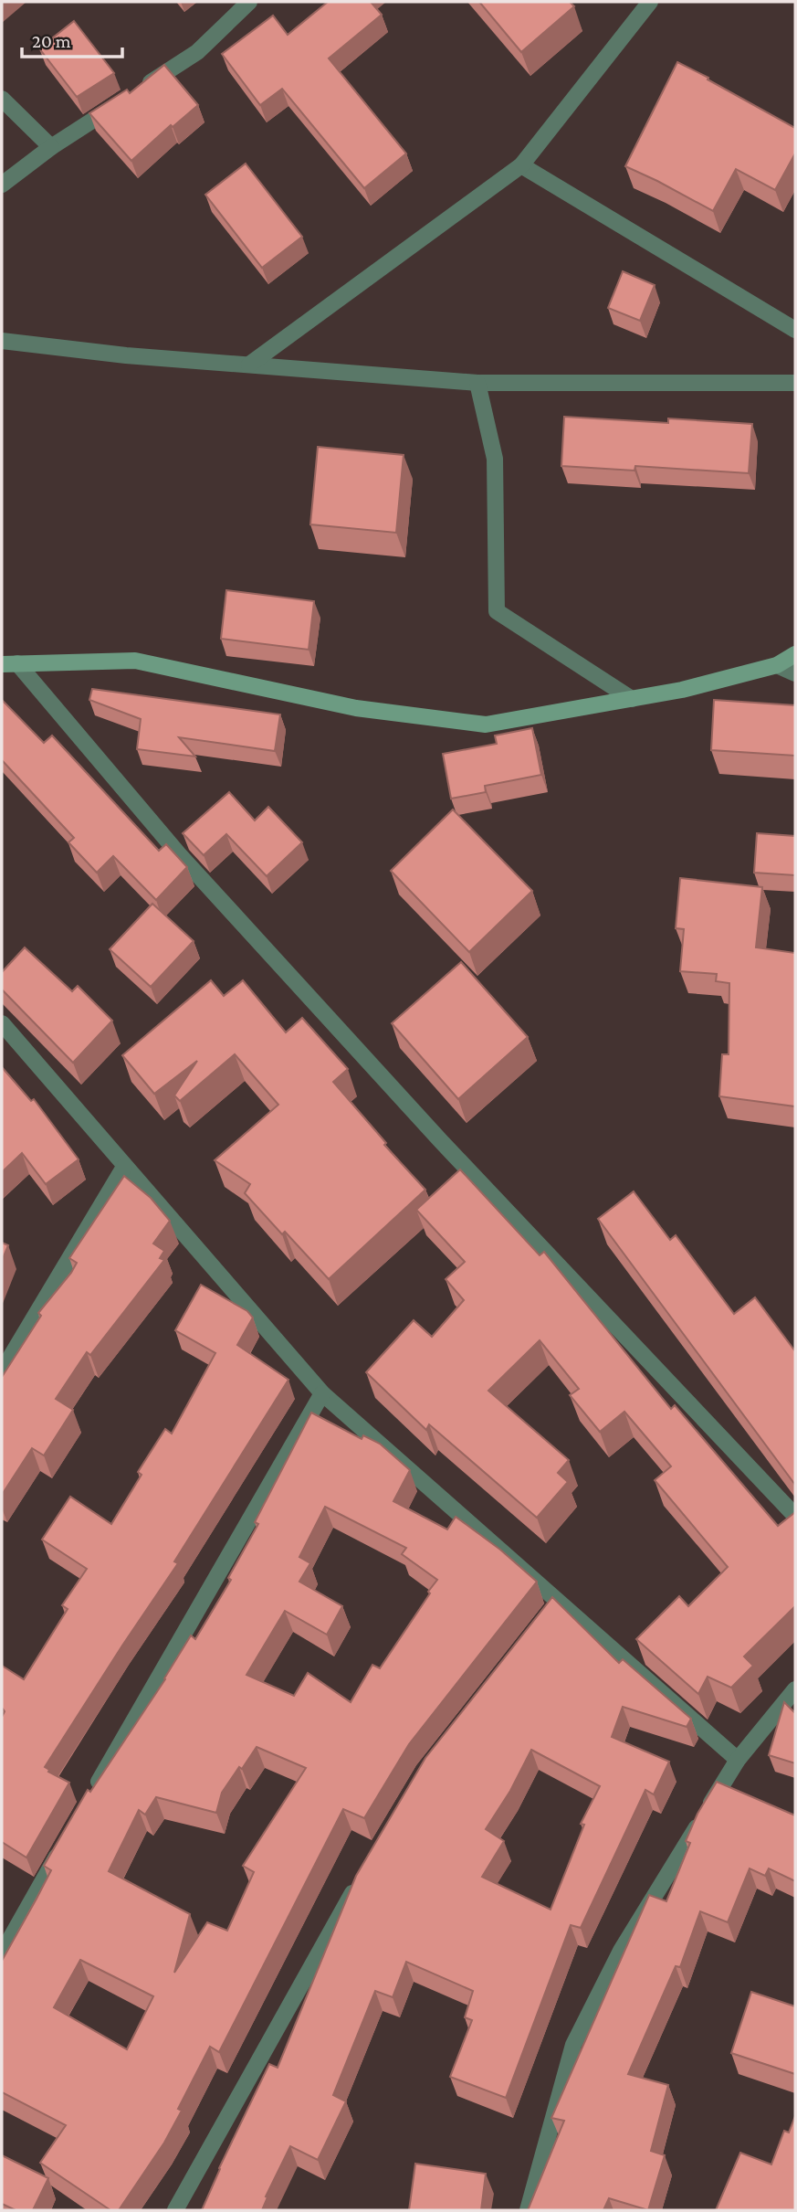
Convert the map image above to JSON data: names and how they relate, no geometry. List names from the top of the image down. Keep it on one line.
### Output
{"scale_bar":"20 m"}
